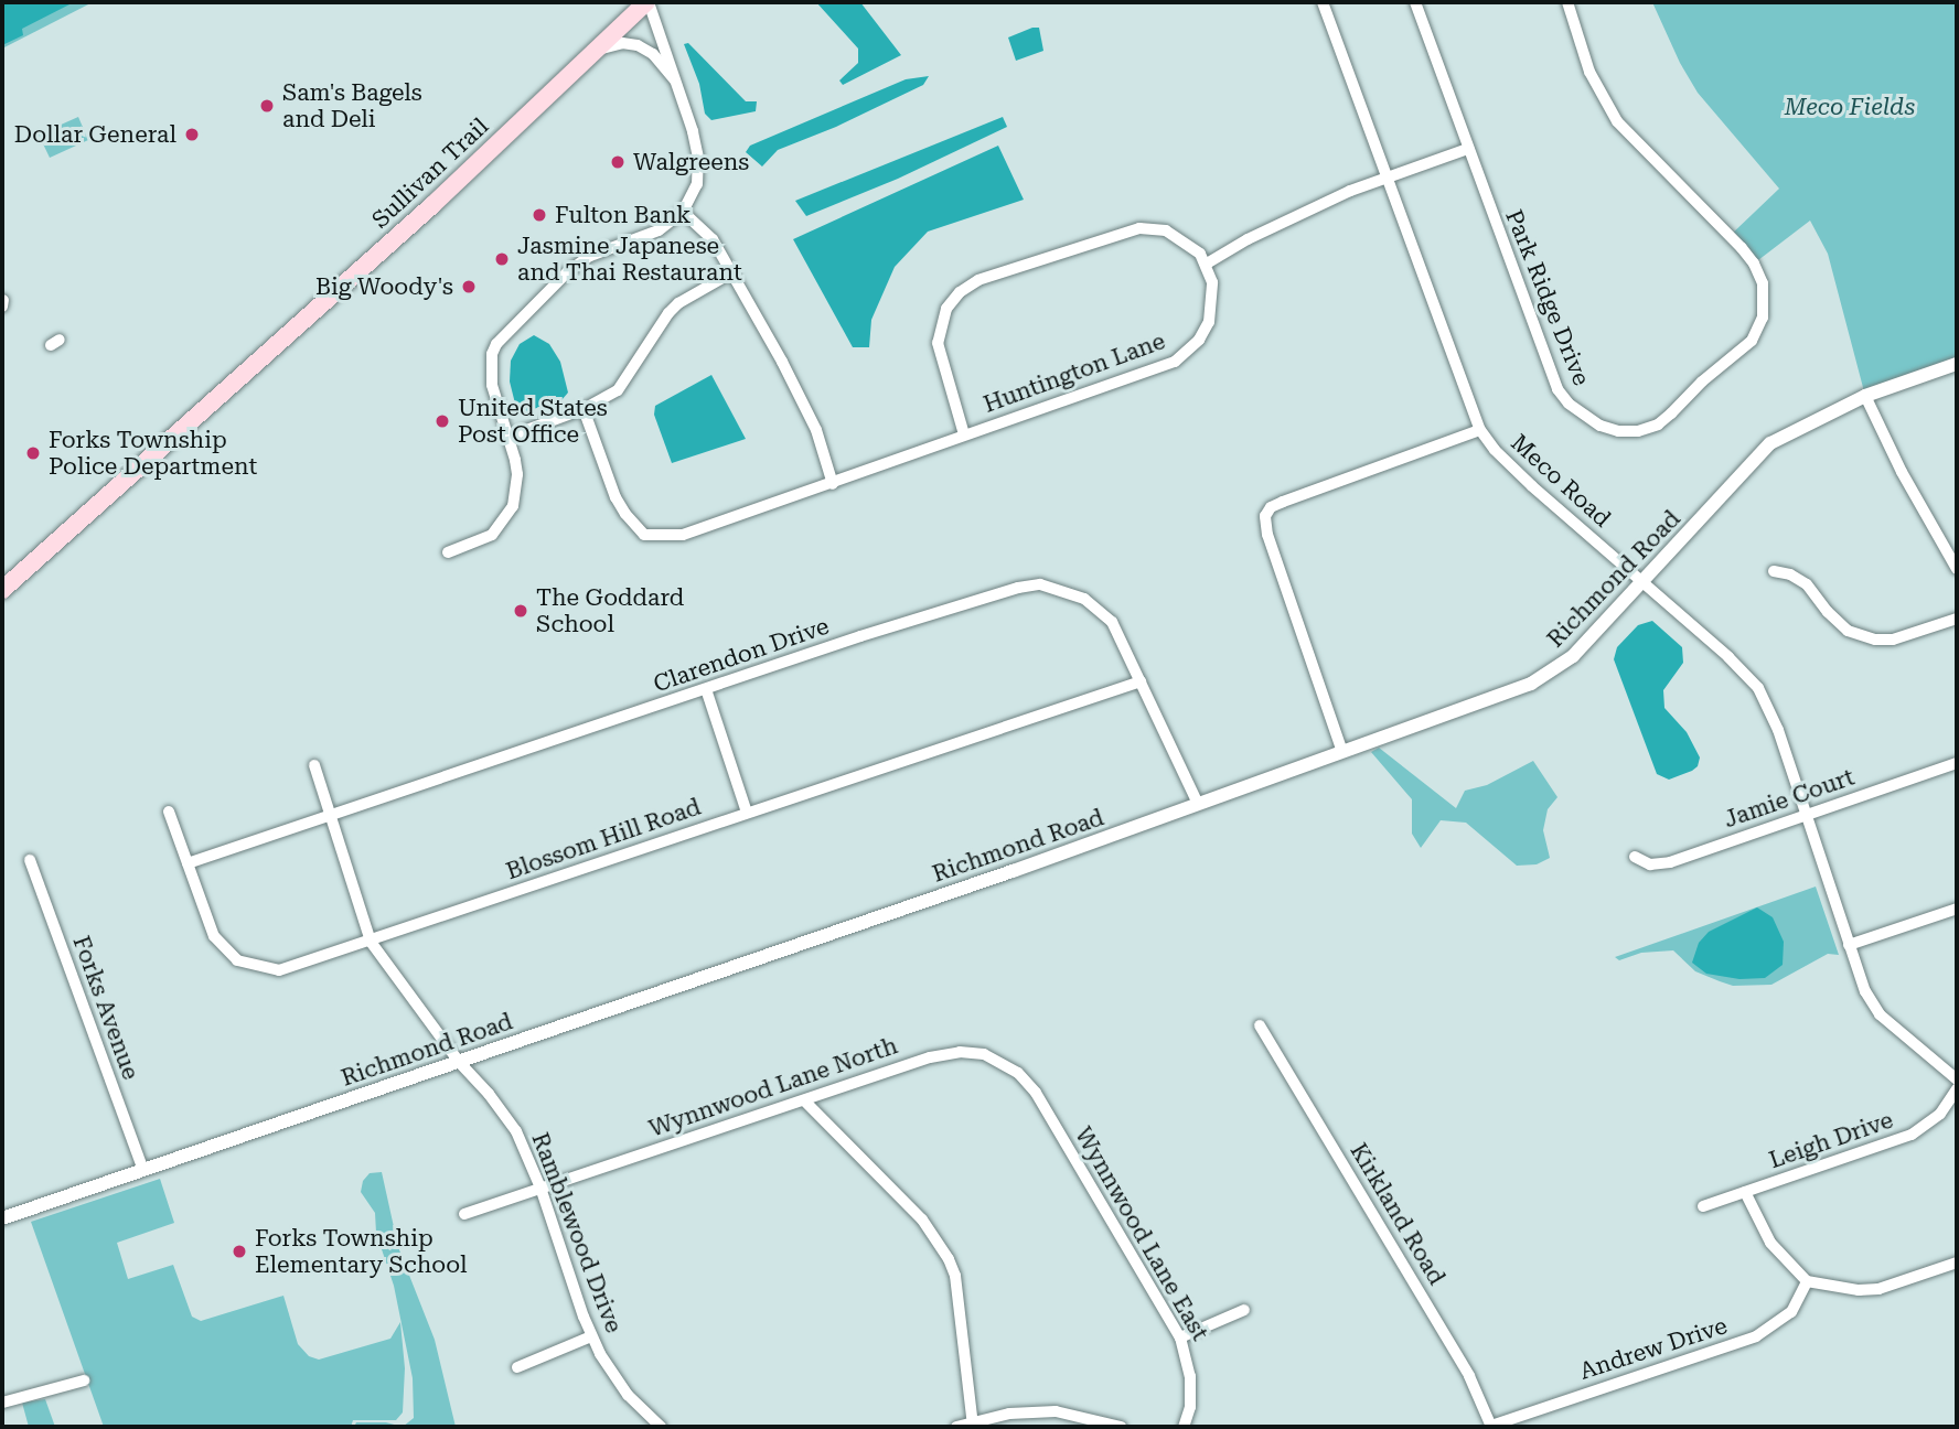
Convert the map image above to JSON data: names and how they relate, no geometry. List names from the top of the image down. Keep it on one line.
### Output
{"streets":{"main road":["Sullivan Trail"],"street":["Park Ridge Drive","Huntington Lane","Meco Road","Richmond Road","Clarendon Drive","Jamie Court","Blossom Hill Road","Forks Avenue","Wynnwood Lane North","Leigh Drive","Kirkland Road","Ramblewood Drive","Wynnwood Lane East","Andrew Drive"]},"crossings":[["Meco Road","Richmond Road"],["Meco Road","Jamie Court"],["Richmond Road","Clarendon Drive"],["Richmond Road","Forks Avenue"],["Richmond Road","Ramblewood Drive"],["Clarendon Drive","Blossom Hill Road"],["Clarendon Drive","Ramblewood Drive"],["Blossom Hill Road","Ramblewood Drive"],["Wynnwood Lane North","Ramblewood Drive"],["Wynnwood Lane North","Wynnwood Lane East"],["Kirkland Road","Andrew Drive"]],"parks":["Meco Fields"],"places":["Sam's Bagels and Deli","Dollar General","Walgreens","Fulton Bank","Jasmine Japanese and Thai Restaurant","Big Woody's","United States Post Office","Forks Township Police Department","The Goddard School","Forks Township Elementary School"]}
